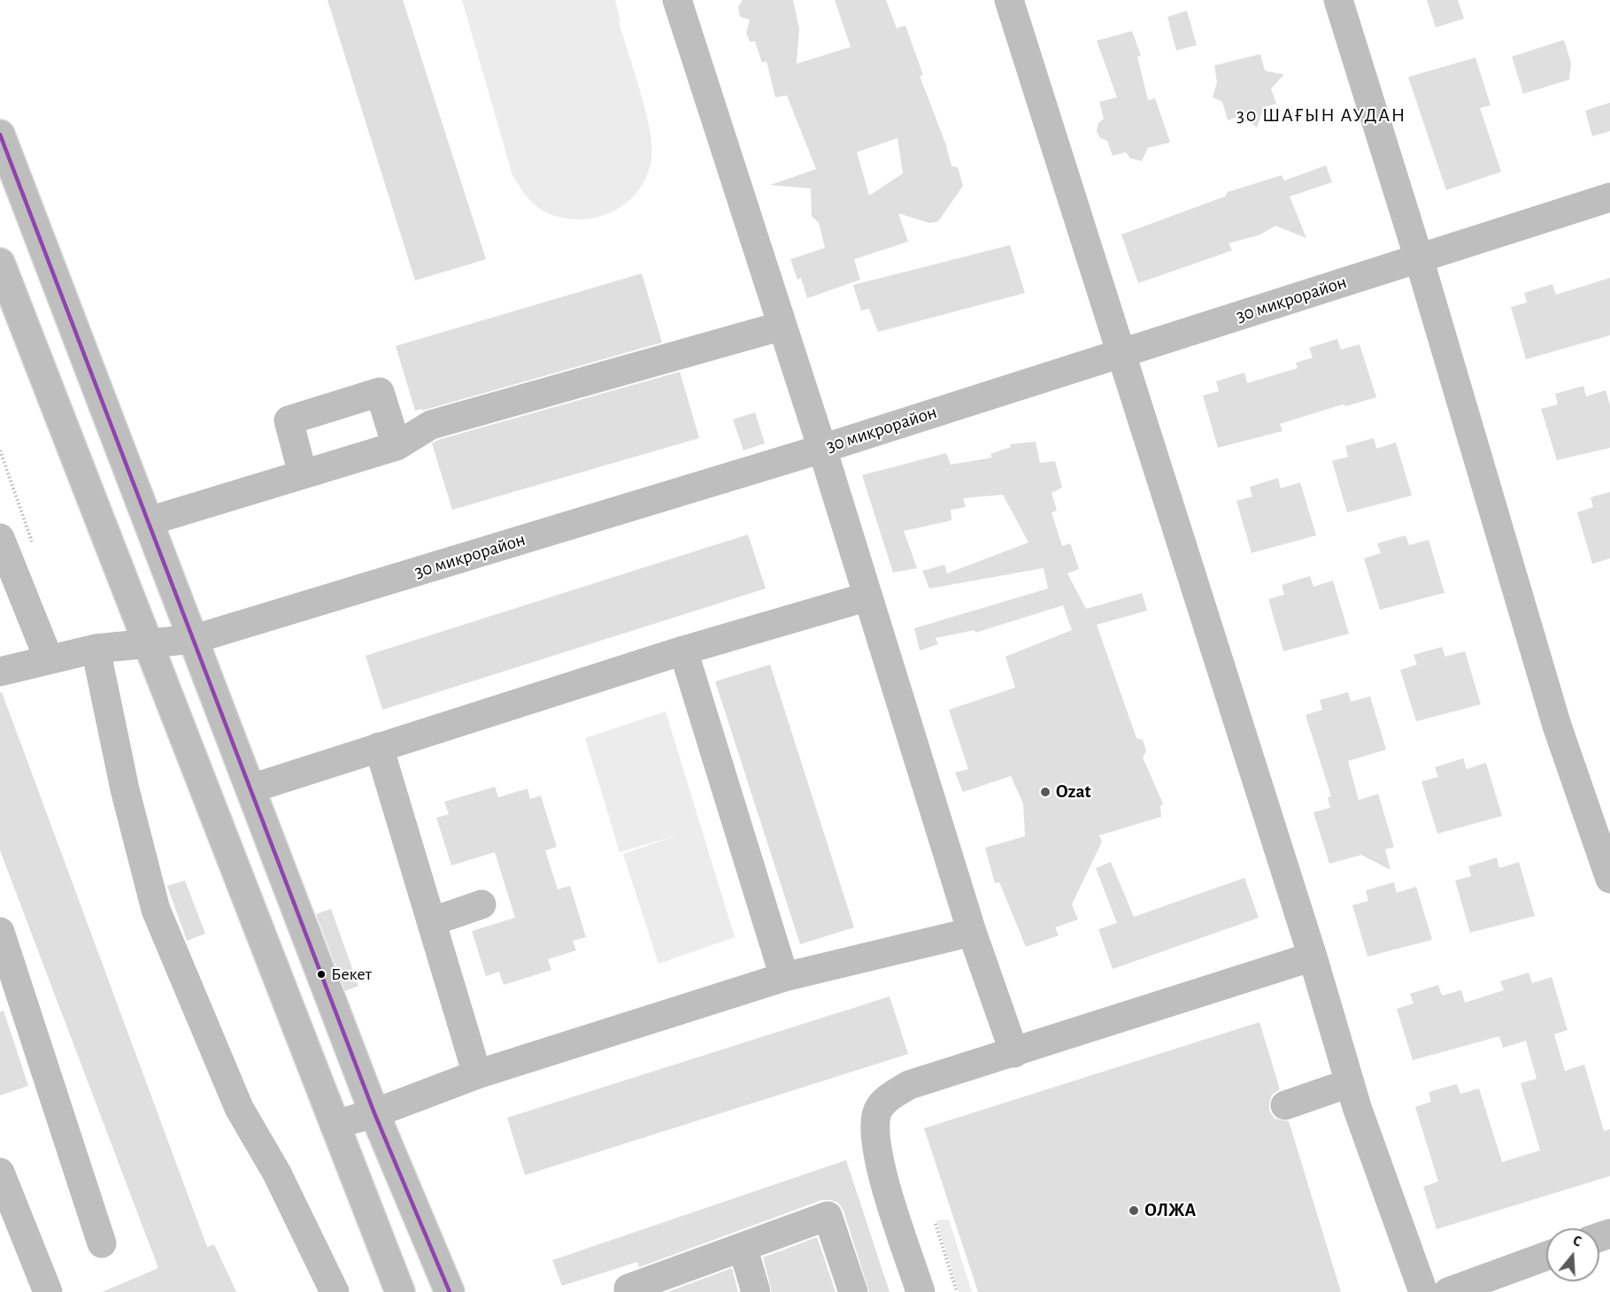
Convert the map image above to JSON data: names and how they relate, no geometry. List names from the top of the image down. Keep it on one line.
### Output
{"streets":{"street":["30 микрорайон"]},"districts":["30 ШАҒЫН АУДАН"],"places":["Ozat","Бекет","ОЛЖА"],"north":"top"}
